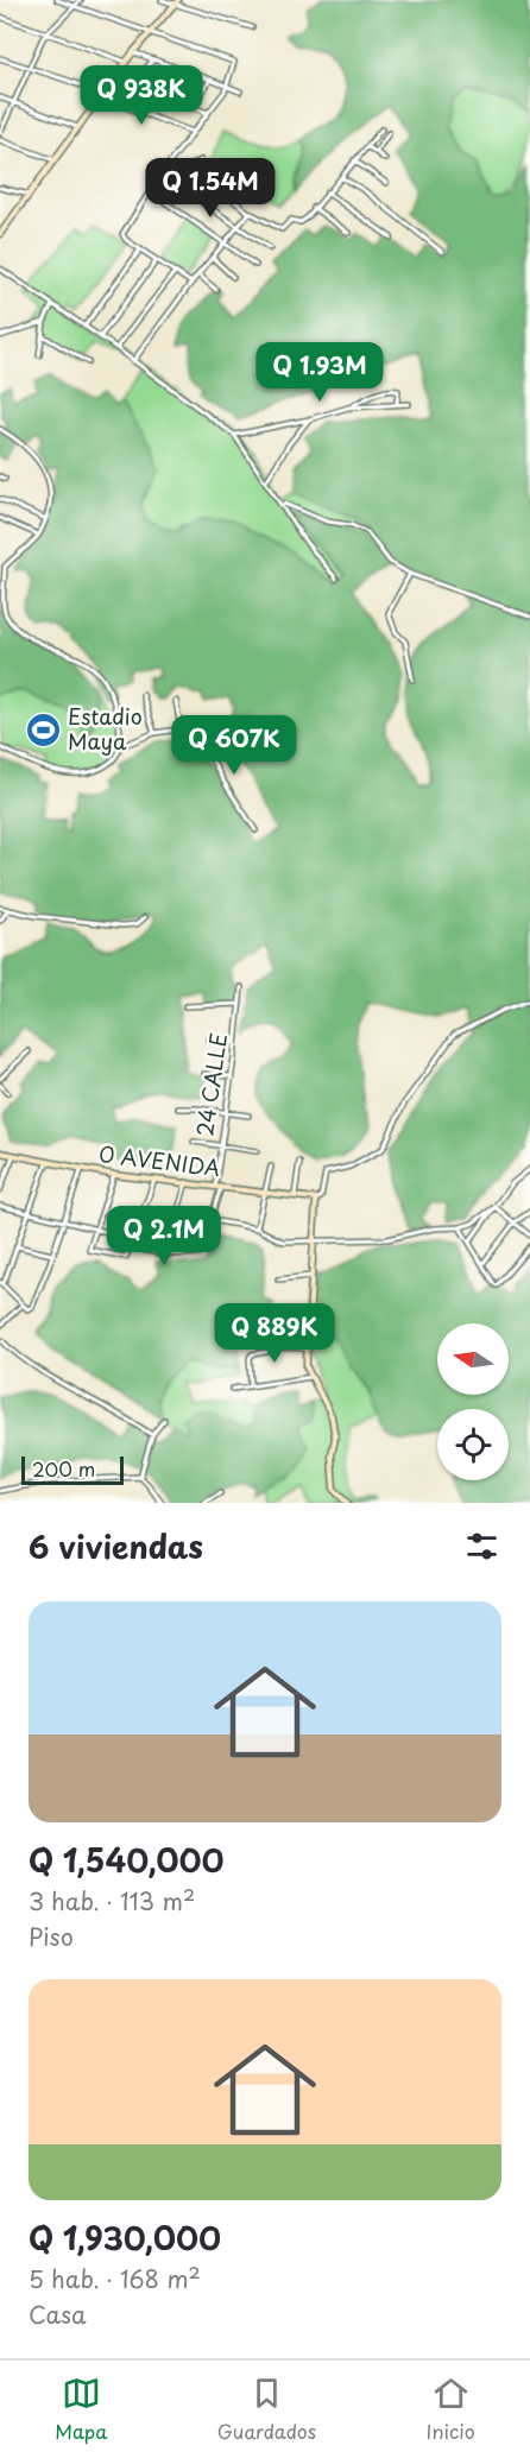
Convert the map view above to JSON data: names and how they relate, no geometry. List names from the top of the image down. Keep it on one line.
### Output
{"streets":{"street":["24 CALLE","0 AVENIDA"]},"crossings":[["24 CALLE","0 AVENIDA"]],"places":{"sports":["Estadio Maya"]},"scale_bar":"200 m","north":"left","page":{"price":["Q 938K","Q 1.54M","Q 1.93M","Q 607K","Q 2.1M","Q 889K"],"scale":"200 m","heading":"6 viviendas","list":[{"name":"Q 1,540,000","note":"3 hab. · 113 m² · Piso"},{"name":"Q 1,930,000","note":"5 hab. · 168 m² · Casa"}],"tabs":["Mapa","Guardados","Inicio"]}}
